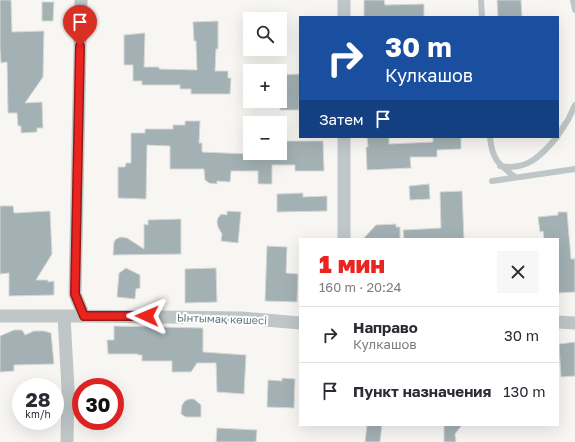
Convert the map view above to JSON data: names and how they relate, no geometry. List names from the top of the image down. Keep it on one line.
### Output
{"streets":{"street":["Ынтымақ көшесі"]},"page":{"map_buttons":["+","−"],"turn":["30 m","Кулкашов"],"then":"Затем","heading":["1 мин","160 m · 20:24"],"list":[{"name":"Направо","note":"Кулкашов","value":"30 m"},{"name":"Пункт назначения","value":"130 m"}],"speed":"28 km/h","limit":"30"}}
